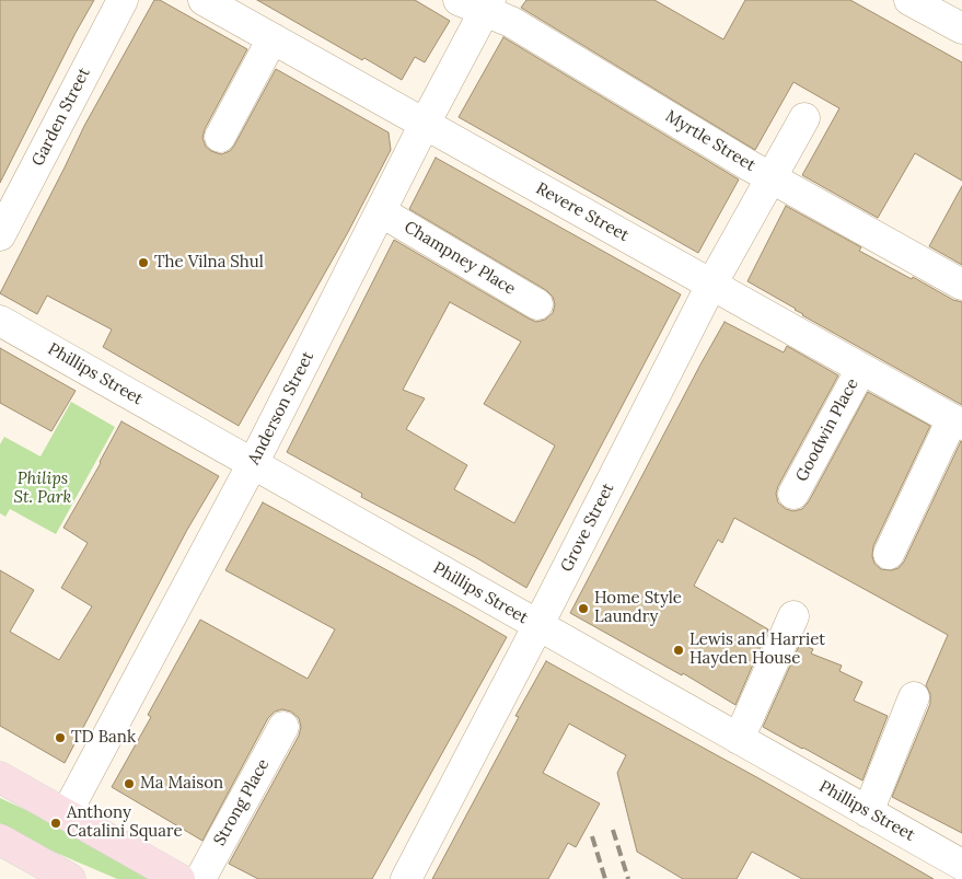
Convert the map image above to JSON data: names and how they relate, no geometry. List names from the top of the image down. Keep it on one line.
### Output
{"streets":{"street":["Garden Street","Myrtle Street","Revere Street","Champney Place","Phillips Street","Anderson Street","Goodwin Place","Grove Street","Strong Place"]},"crossings":[["Myrtle Street","Anderson Street"],["Myrtle Street","Grove Street"],["Revere Street","Anderson Street"],["Revere Street","Goodwin Place"],["Revere Street","Grove Street"],["Champney Place","Anderson Street"],["Phillips Street","Anderson Street"],["Phillips Street","Grove Street"]],"parks":["Philips St. Park"],"places":["The Vilna Shul","Home Style Laundry","Lewis and Harriet Hayden House","TD Bank","Ma Maison","Anthony Catalini Square"]}
